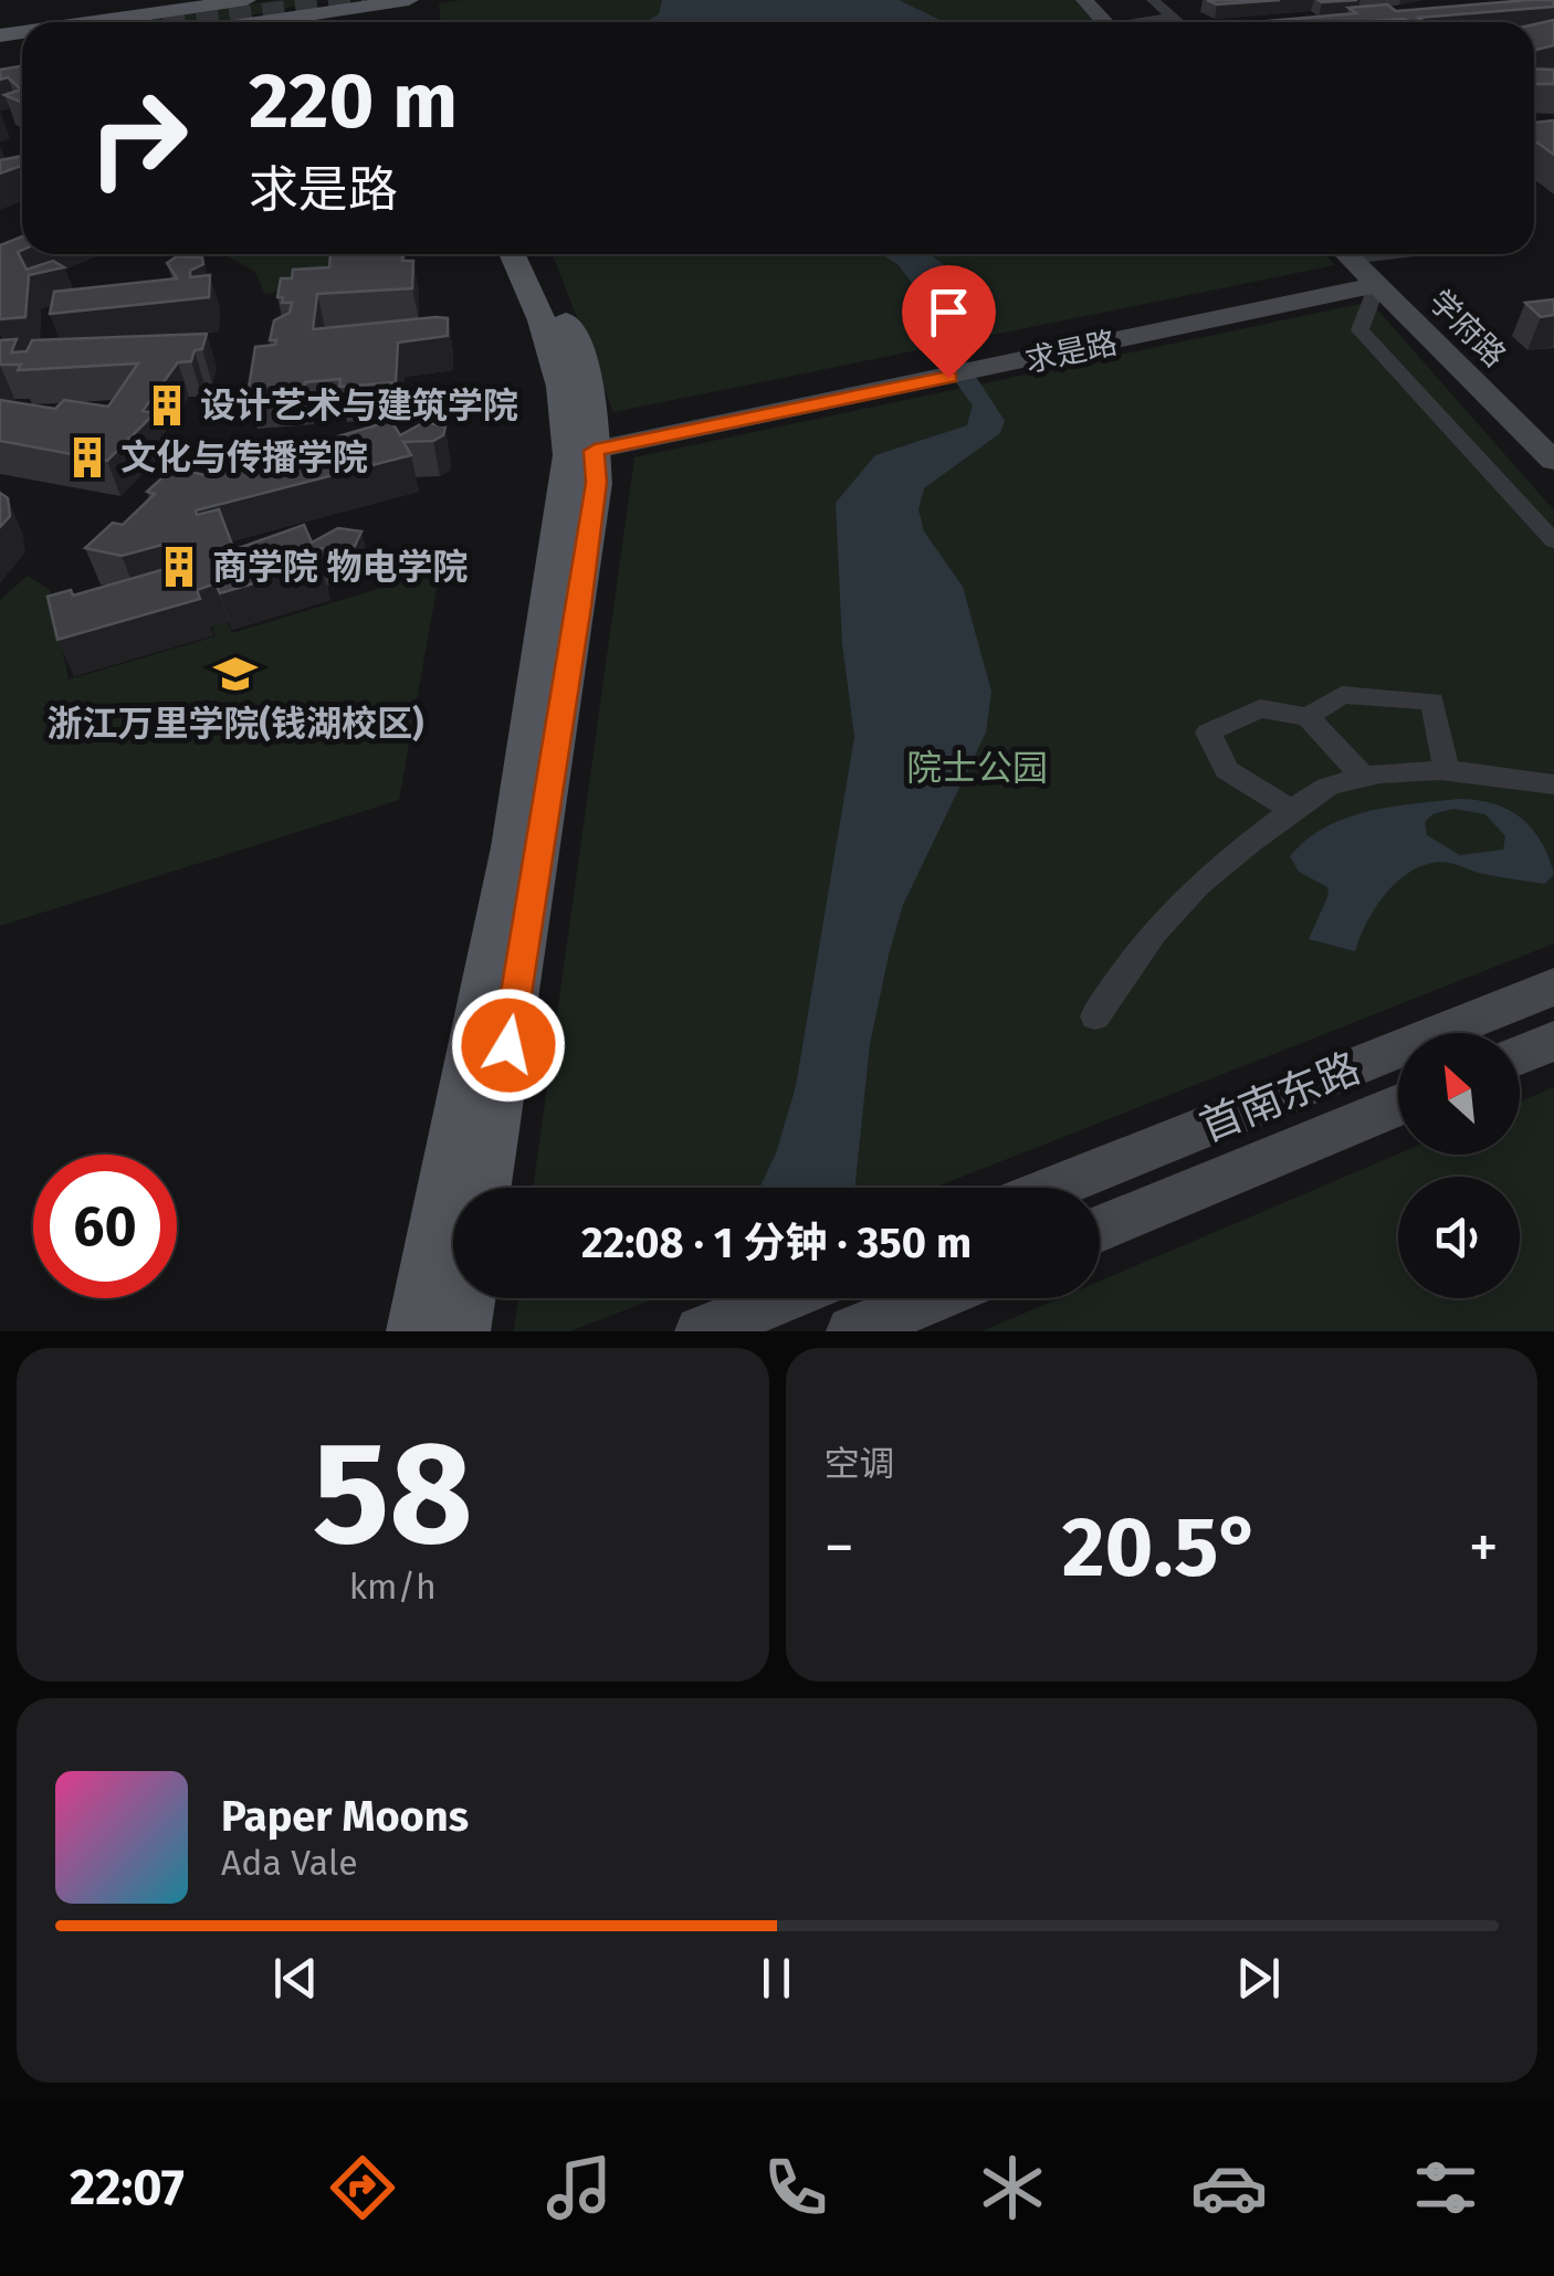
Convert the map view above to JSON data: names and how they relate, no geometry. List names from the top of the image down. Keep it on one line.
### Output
{"streets":{"street":["学府路","求是路","首南东路"]},"crossings":[["学府路","求是路"]],"parks":["院士公园"],"places":{"building":["设计艺术与建筑学院","文化与传播学院","商学院 物电学院"],"school or university":["浙江万里学院(钱湖校区)"]},"north":"top left","page":{"turn":["220 m","求是路"],"limit":"60","trip":"22:08 · 1 分钟 · 350 m","tile":[["58","km/h"],"空调"],"heat":["−","20.5°","+"],"song":["Paper Moons","Ada Vale"],"tabs":"22:07"}}
